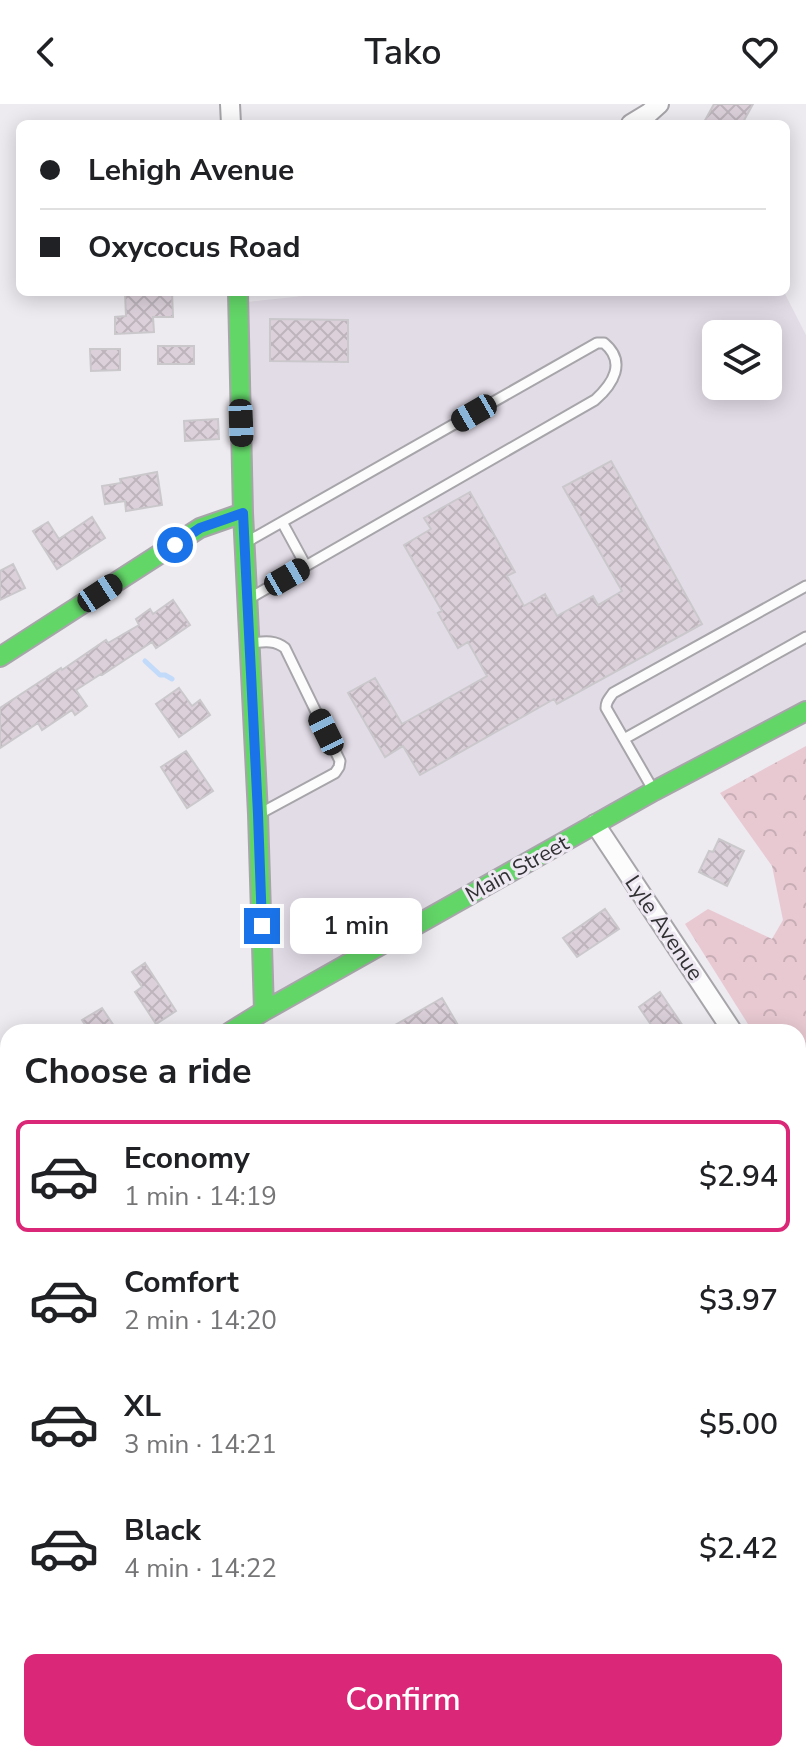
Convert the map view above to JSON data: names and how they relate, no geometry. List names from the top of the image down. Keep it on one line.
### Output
{"streets":{"main road":["Main Street"],"street":["Lyle Avenue"]},"crossings":[["Main Street","Lyle Avenue"]],"page":{"header":"Tako","banner":["Lehigh Avenue","Oxycocus Road"],"bubble":"1 min","heading":"Choose a ride","list":[{"name":"Economy","note":"1 min · 14:19","value":"$2.94"},{"name":"Comfort","note":"2 min · 14:20","value":"$3.97"},{"name":"XL","note":"3 min · 14:21","value":"$5.00"},{"name":"Black","note":"4 min · 14:22","value":"$2.42"}],"buttons":"Confirm"}}
